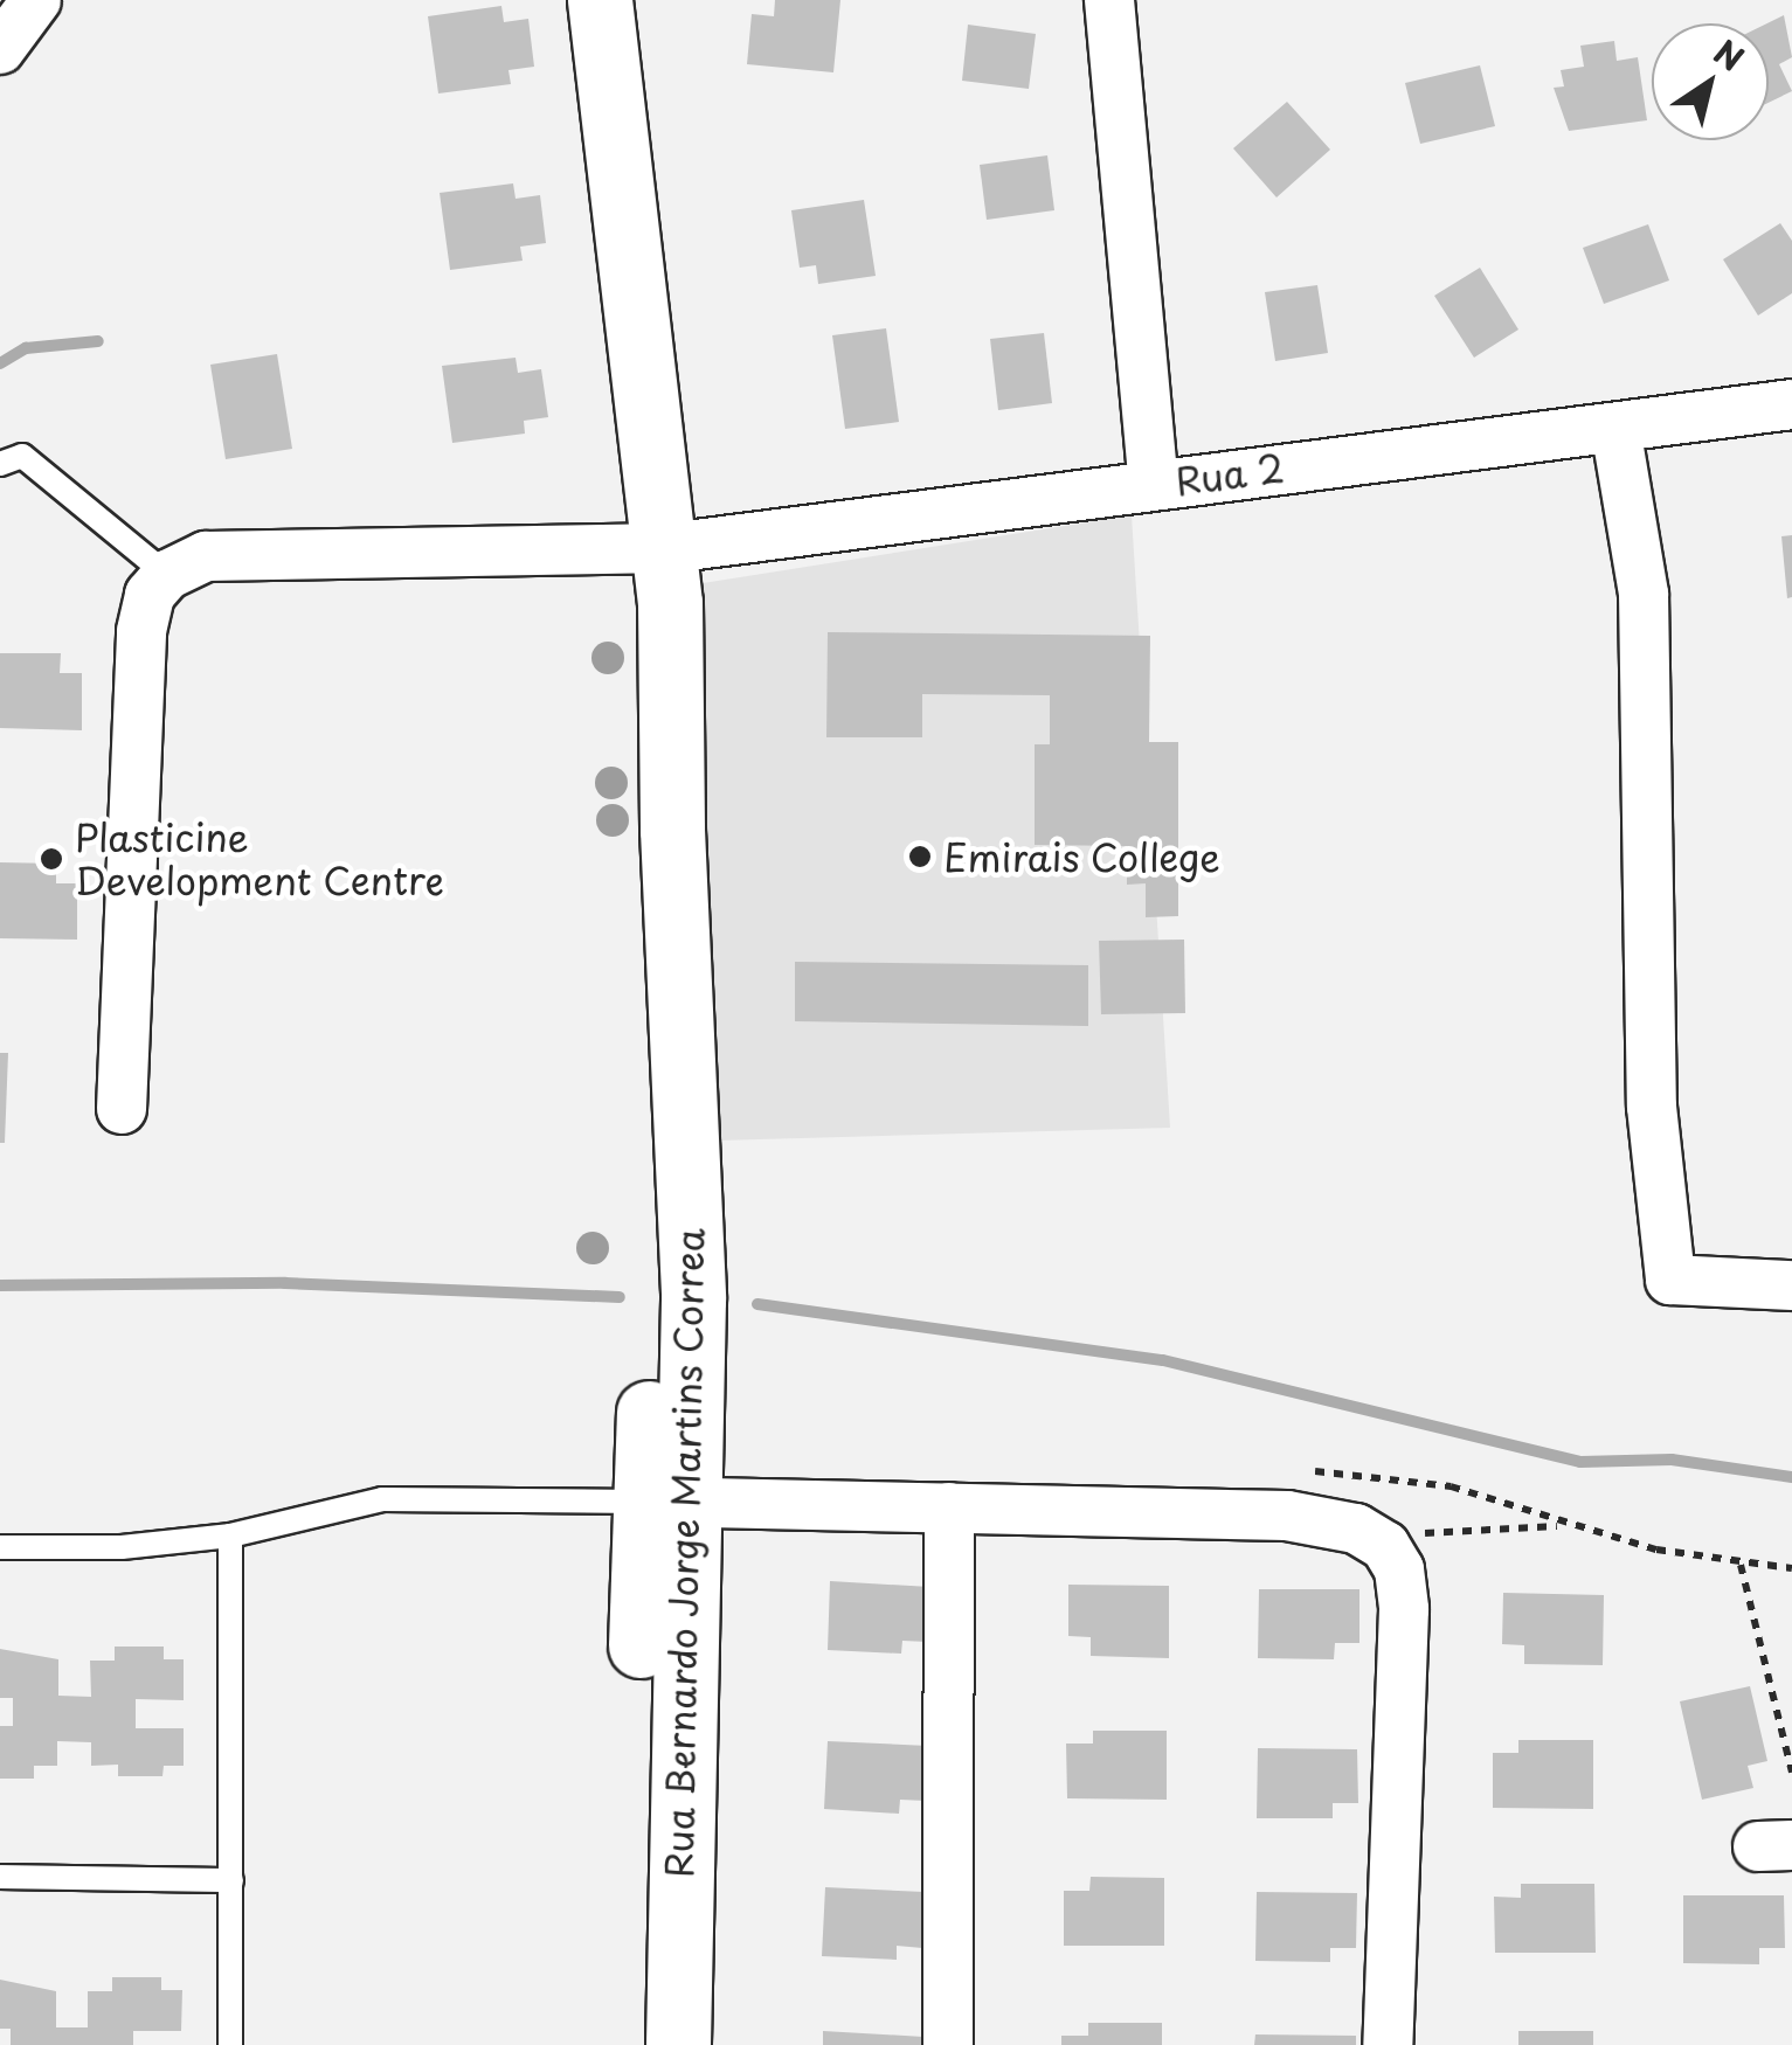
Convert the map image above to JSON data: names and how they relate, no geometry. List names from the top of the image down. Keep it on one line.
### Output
{"streets":{"street":["Rua 2","Rua Bernardo Jorge Martins Correa"]},"crossings":[["Rua 2","Rua Bernardo Jorge Martins Correa"]],"places":["Emirais College","Plasticine Development Centre"],"north":"top right"}
